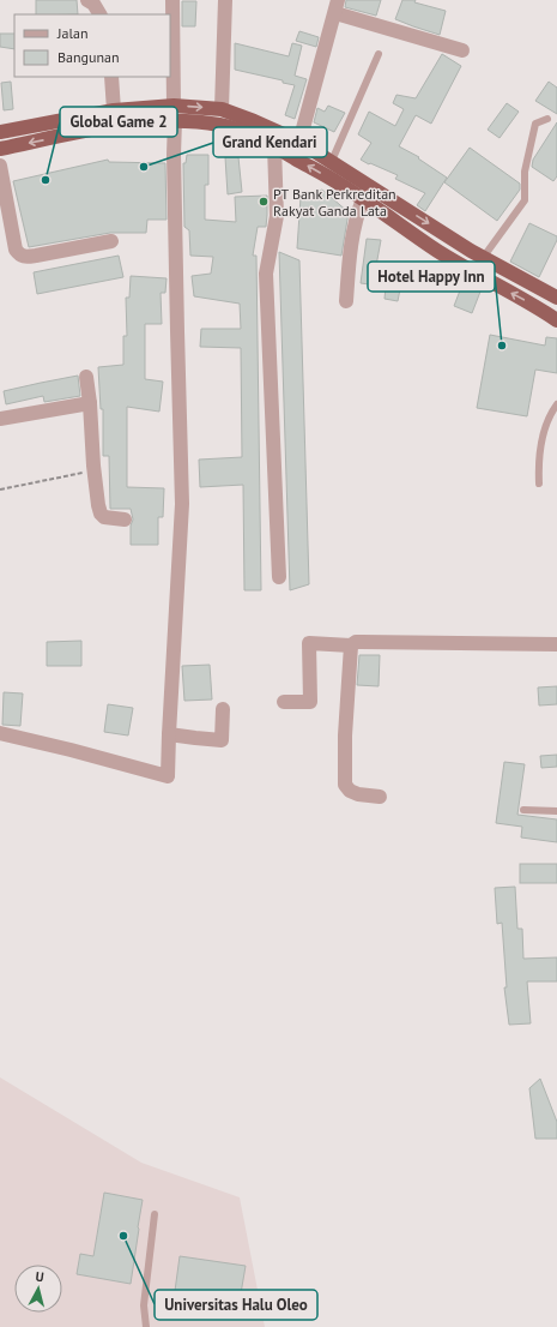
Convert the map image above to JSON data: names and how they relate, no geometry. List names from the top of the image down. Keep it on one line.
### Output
{"places":["Grand Kendari","Global Game 2","PT Bank Perkreditan Rakyat Ganda Lata","Hotel Happy Inn","Universitas Halu Oleo"],"legend":["Jalan","Bangunan"],"north":"top"}
